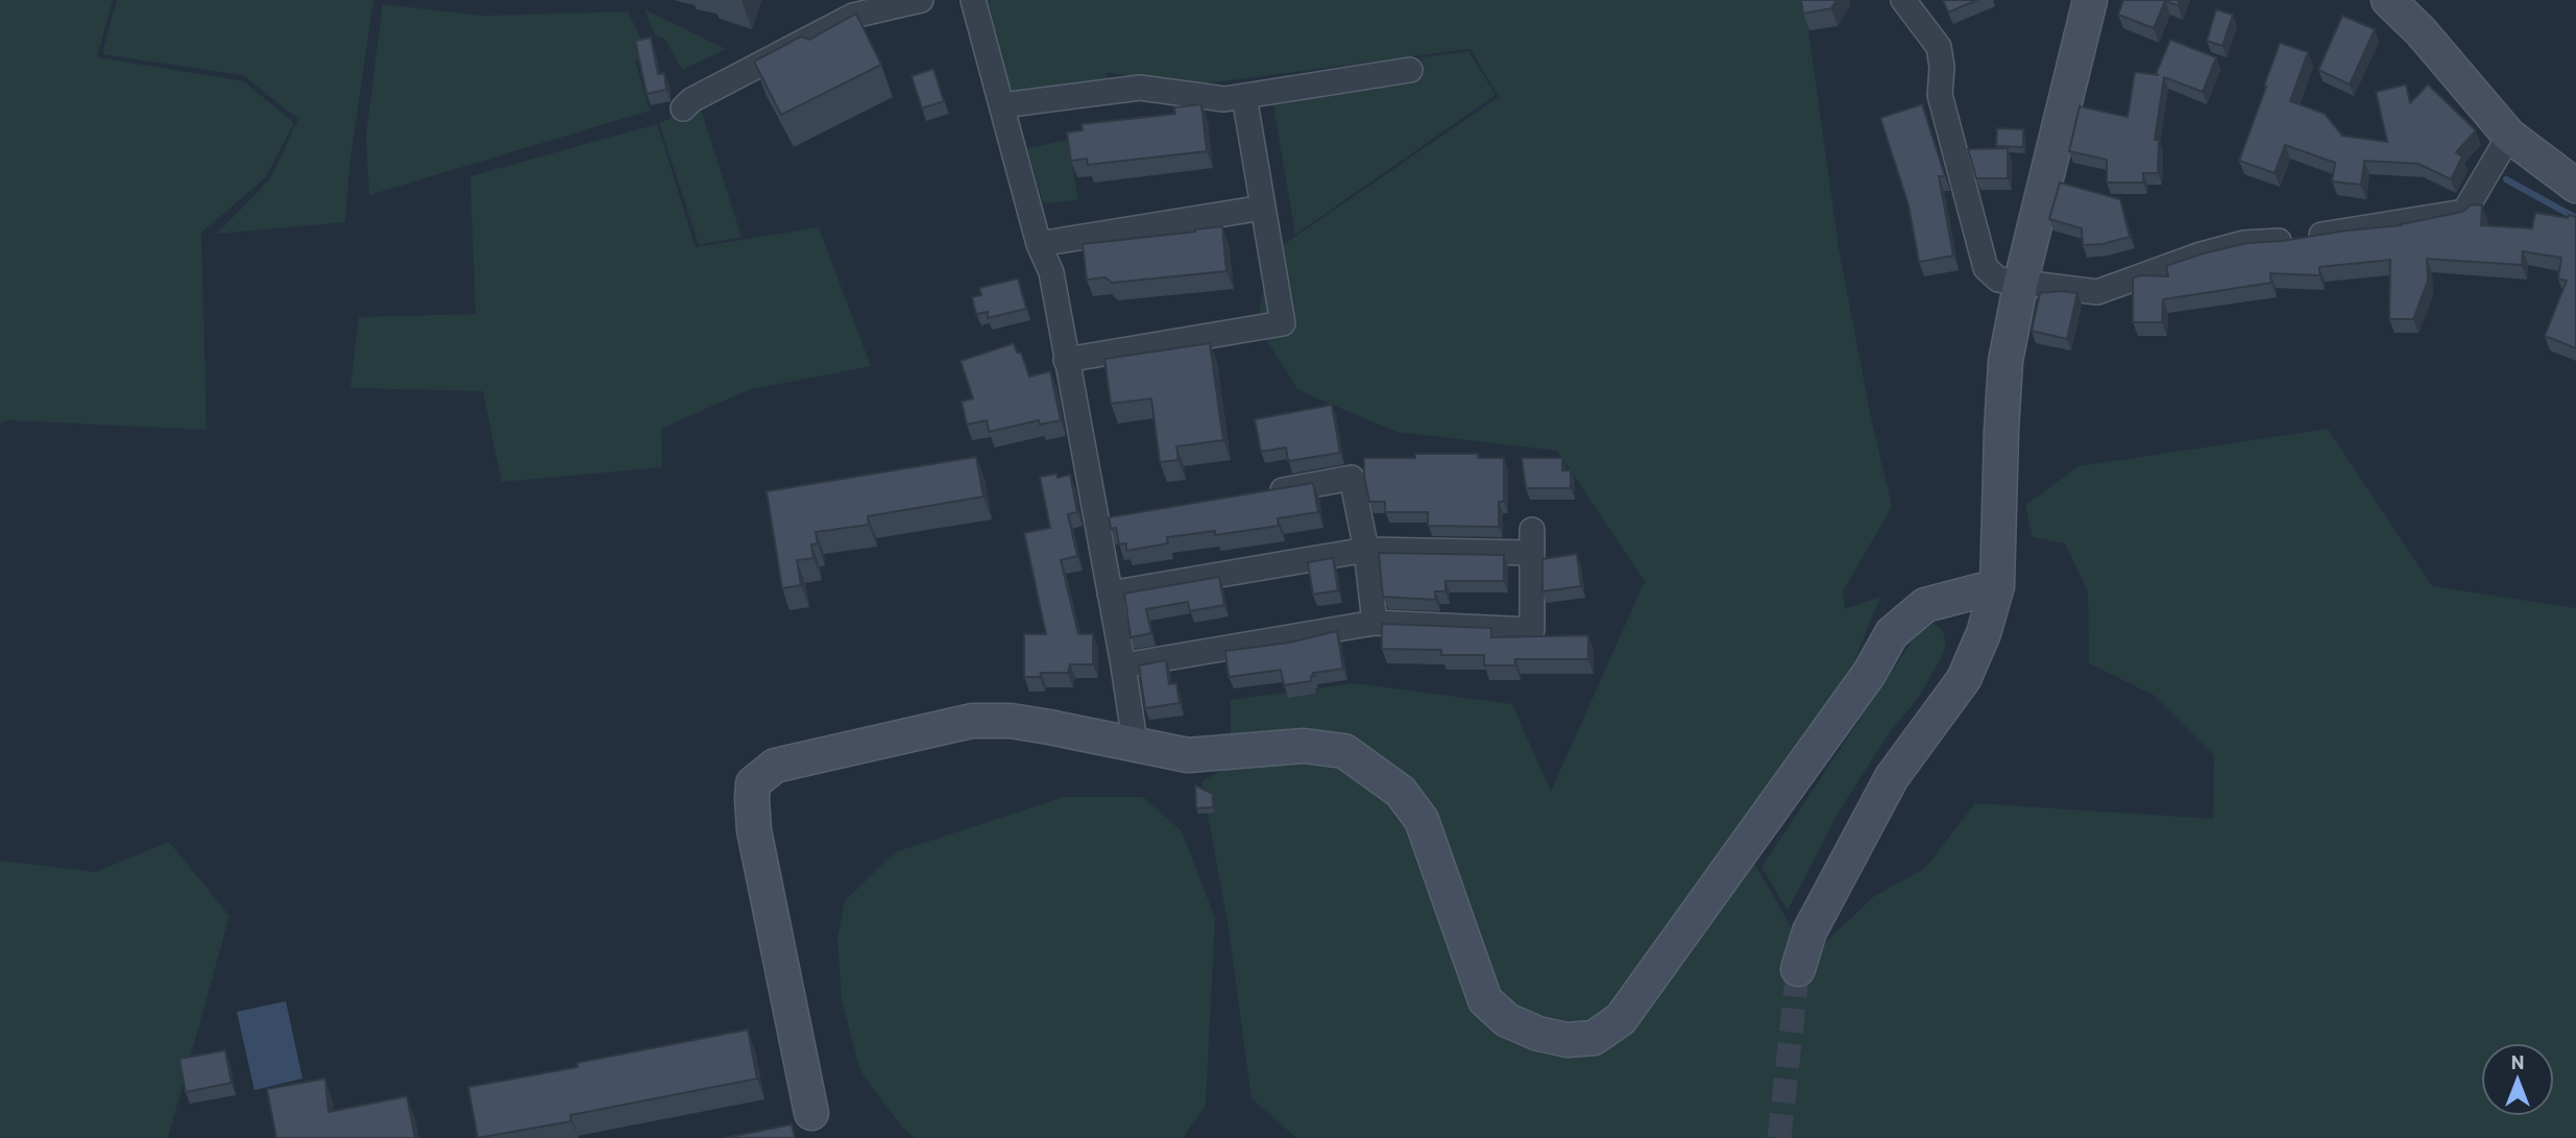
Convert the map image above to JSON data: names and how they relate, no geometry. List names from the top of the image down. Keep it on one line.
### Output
{"north":"top"}
